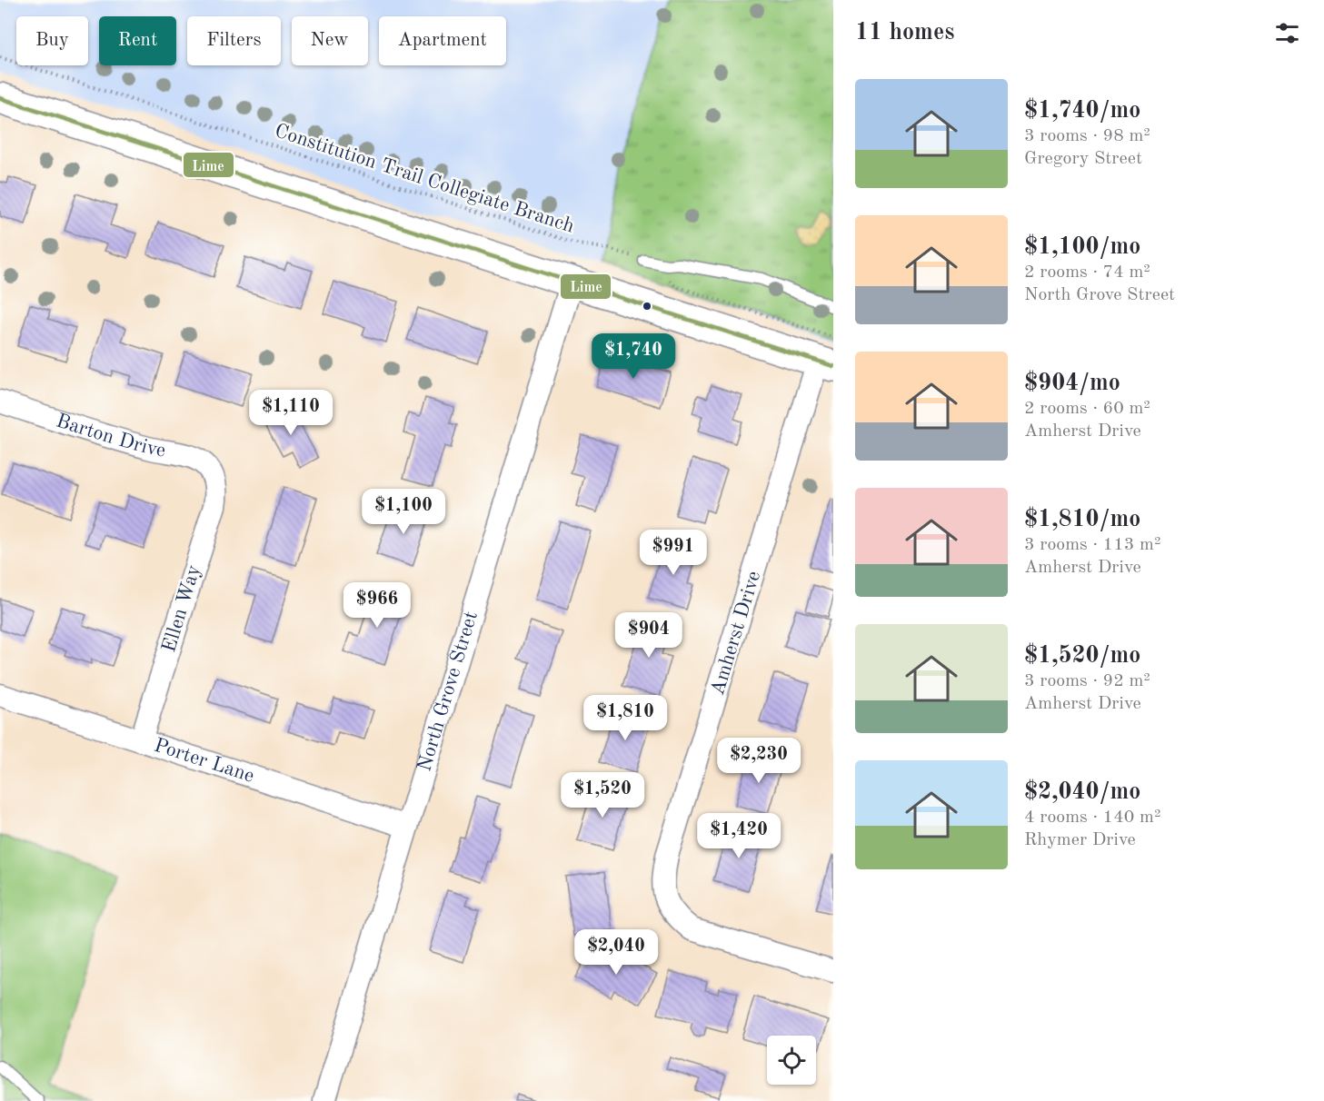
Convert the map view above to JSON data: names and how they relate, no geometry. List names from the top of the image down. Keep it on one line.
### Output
{"streets":{"street":["Barton Drive","Ellen Way","Amherst Drive","North Grove Street","Porter Lane"],"path":["Constitution Trail Collegiate Branch"]},"crossings":[["Constitution Trail Collegiate Branch","Amherst Drive"],["Barton Drive","Ellen Way"],["Ellen Way","Porter Lane"],["North Grove Street","Porter Lane"]],"lines":["transit line Lime"],"page":{"heading":"11 homes","chip":["Buy","Rent","Filters","New","Apartment"],"list":[{"name":"$1,740/mo","note":"3 rooms · 98 m² · Gregory Street"},{"name":"$1,100/mo","note":"2 rooms · 74 m² · North Grove Street"},{"name":"$904/mo","note":"2 rooms · 60 m² · Amherst Drive"},{"name":"$1,810/mo","note":"3 rooms · 113 m² · Amherst Drive"},{"name":"$1,520/mo","note":"3 rooms · 92 m² · Amherst Drive"},{"name":"$2,040/mo","note":"4 rooms · 140 m² · Rhymer Drive"}],"price":["$1,740","$1,110","$1,100","$991","$966","$904","$1,810","$2,230","$1,520","$1,420","$2,040"]}}
